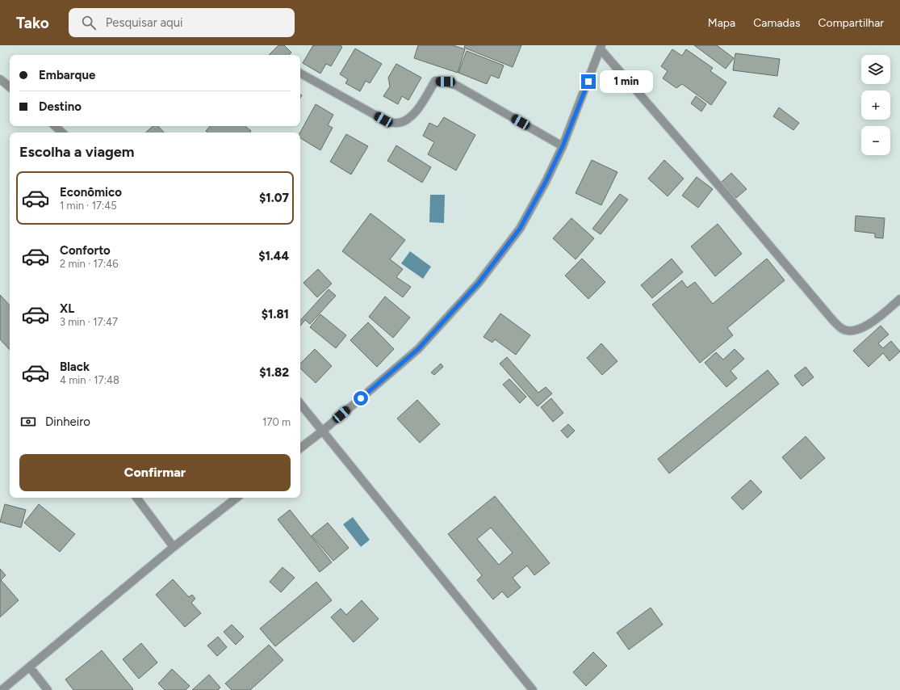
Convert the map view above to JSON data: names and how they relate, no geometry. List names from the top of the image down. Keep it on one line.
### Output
{"page":{"header":"Tako","search":"Pesquisar aqui","nav":["Mapa","Camadas","Compartilhar"],"map_buttons":["+","−"],"banner":["Embarque","Destino"],"bubble":"1 min","heading":"Escolha a viagem","list":[{"name":"Econômico","note":"1 min · 17:45","value":"$1.07"},{"name":"Conforto","note":"2 min · 17:46","value":"$1.44"},{"name":"XL","note":"3 min · 17:47","value":"$1.81"},{"name":"Black","note":"4 min · 17:48","value":"$1.82"}],"pay":["Dinheiro","170 m"],"buttons":"Confirmar"}}
